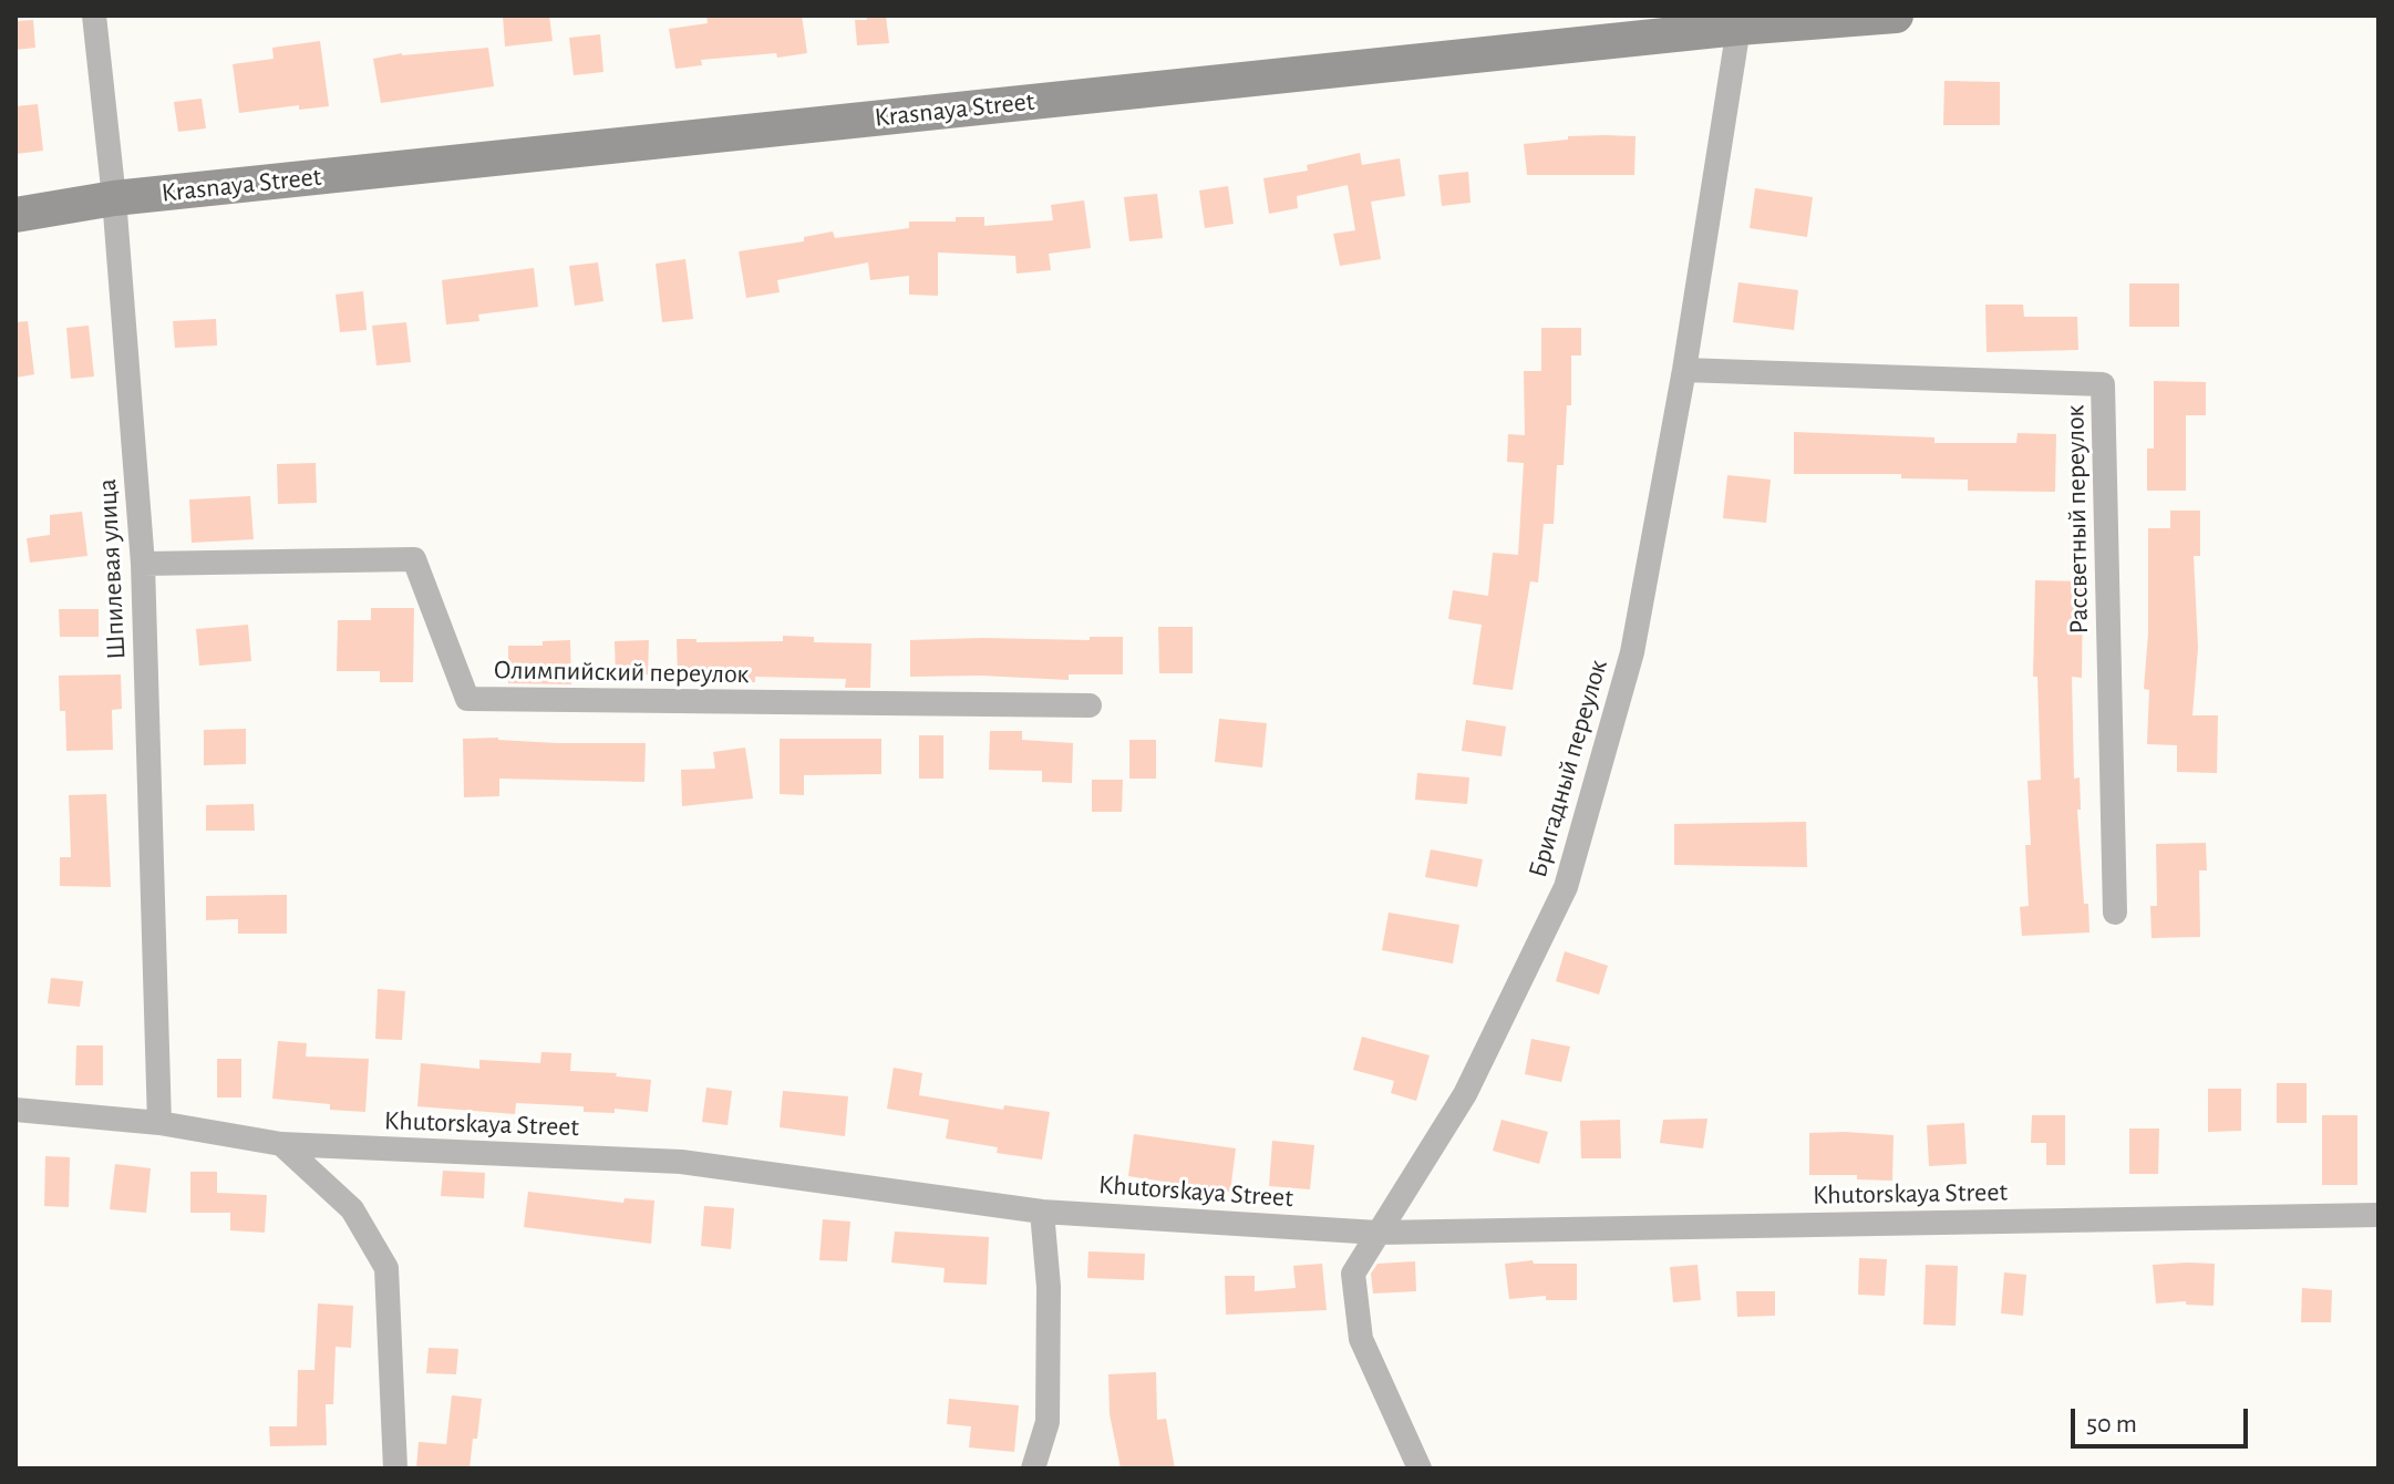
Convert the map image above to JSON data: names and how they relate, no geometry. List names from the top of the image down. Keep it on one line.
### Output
{"streets":{"main road":["Krasnaya Street"],"street":["Рассветный переулок","Шпилевая улица","Олимпийский переулок","Бригадный переулок","Khutorskaya Street"]},"crossings":[["Krasnaya Street","Шпилевая улица"],["Krasnaya Street","Бригадный переулок"],["Рассветный переулок","Бригадный переулок"],["Шпилевая улица","Олимпийский переулок"],["Шпилевая улица","Khutorskaya Street"],["Бригадный переулок","Khutorskaya Street"]],"scale_bar":"50 m"}
